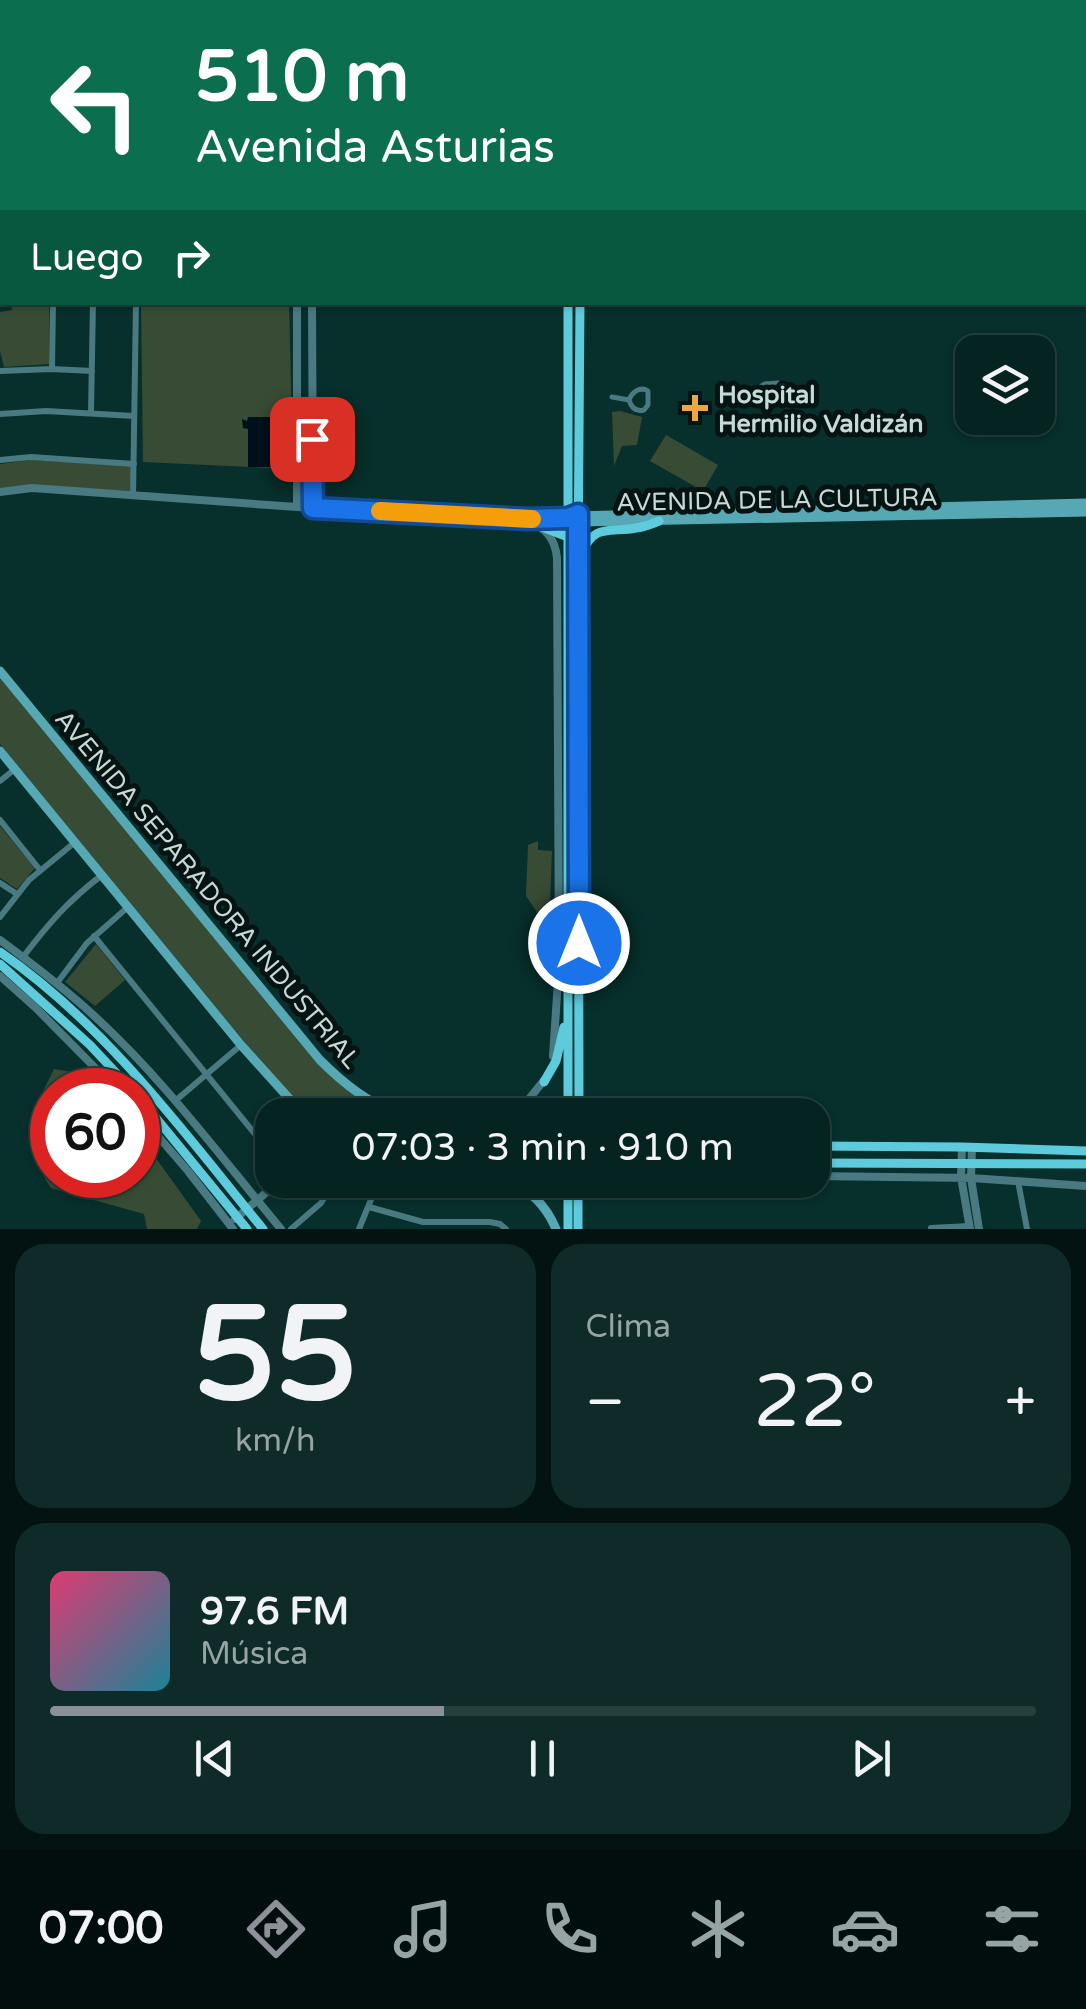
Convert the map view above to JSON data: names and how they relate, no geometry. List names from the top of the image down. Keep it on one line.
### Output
{"streets":{"main road":["AVENIDA DE LA CULTURA","AVENIDA SEPARADORA INDUSTRIAL"]},"places":{"health":["Hospital Hermilio Valdizán"]},"page":{"turn":["510 m","Avenida Asturias"],"then":"Luego","limit":"60","trip":"07:03 · 3 min · 910 m","tile":[["55","km/h"],"Clima"],"heat":["−","22°","+"],"song":["97.6 FM","Música"],"tabs":"07:00"}}
